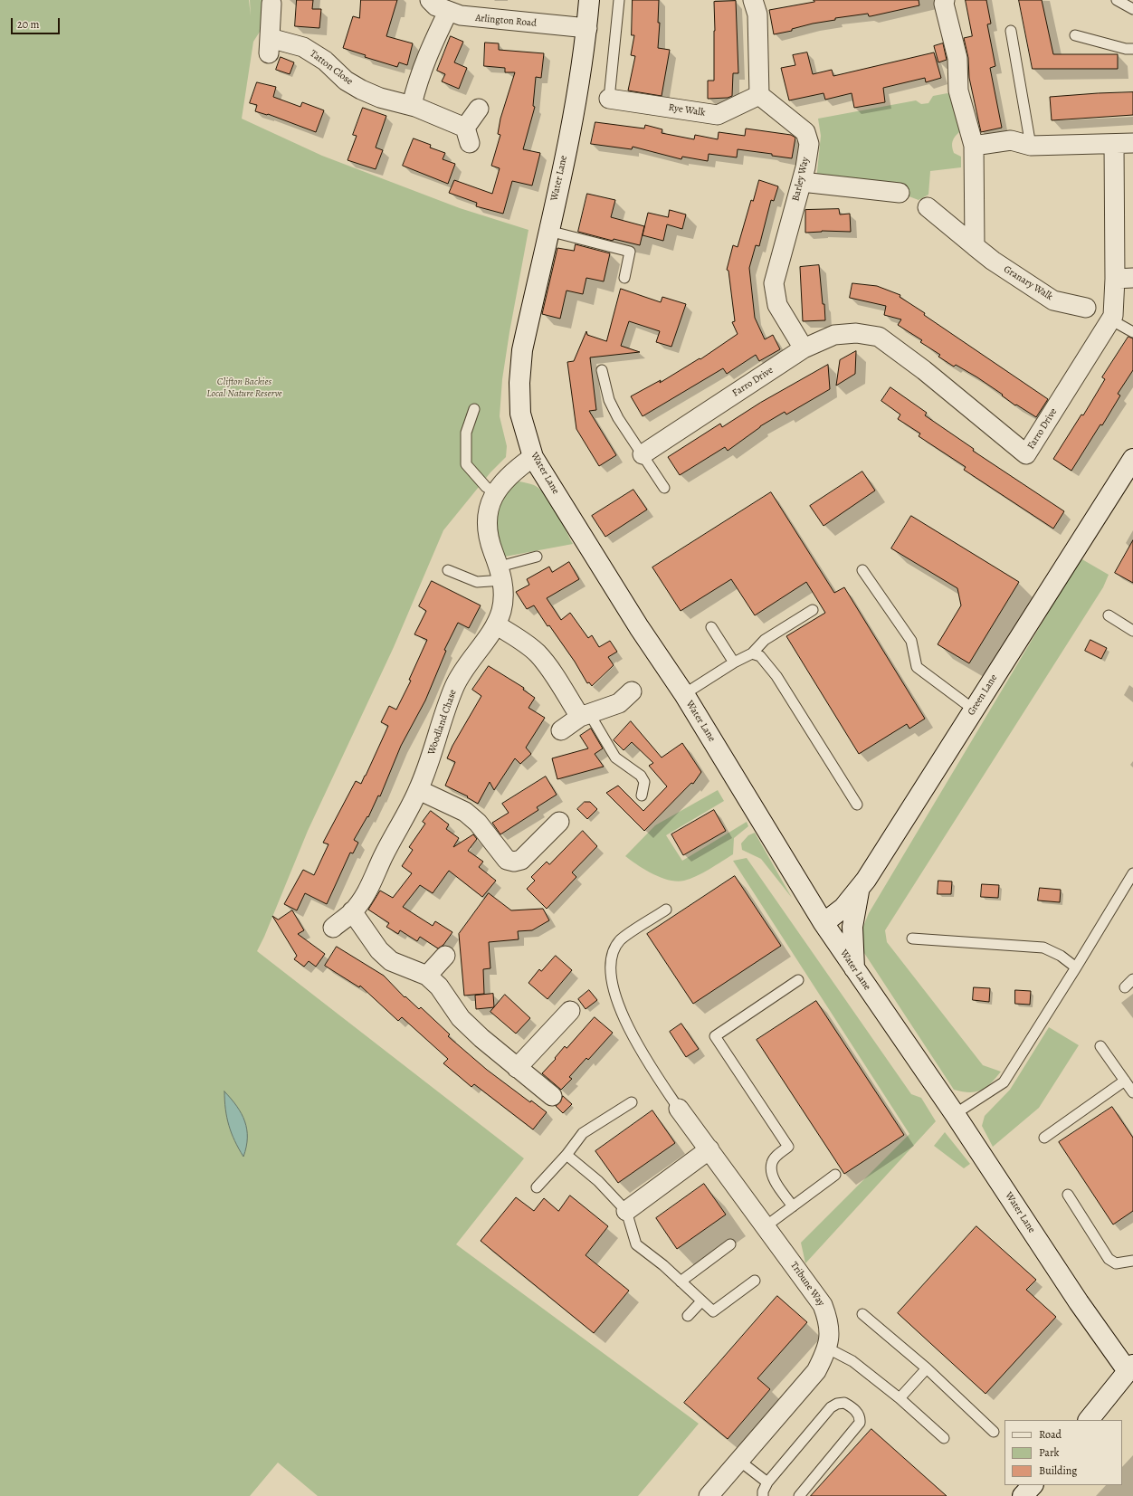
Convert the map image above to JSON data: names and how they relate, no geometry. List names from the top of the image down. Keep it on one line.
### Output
{"streets":{"street":["Arlington Road","Tatton Close","Rye Walk","Water Lane","Barley Way","Granary Walk","Farro Drive","Green Lane","Woodland Chase","Tribune Way"]},"crossings":[["Arlington Road","Water Lane"],["Rye Walk","Barley Way"],["Water Lane","Green Lane"],["Water Lane","Woodland Chase"],["Barley Way","Farro Drive"]],"parks":["Clifton Backies Local Nature Reserve"],"legend":["Road","Park","Building"],"scale_bar":"20 m"}
